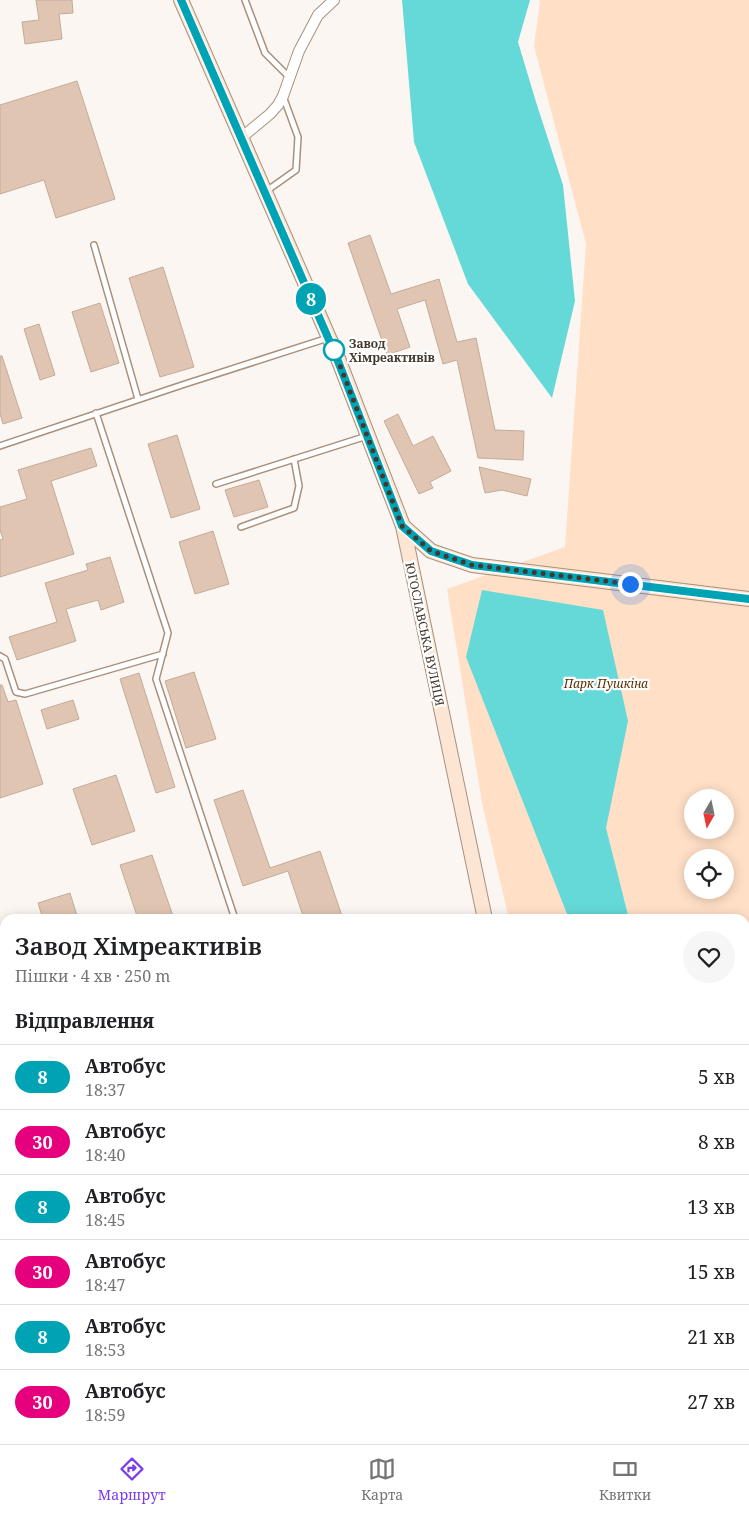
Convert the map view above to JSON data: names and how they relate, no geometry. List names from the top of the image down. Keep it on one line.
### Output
{"streets":{"main road":["ЮГОСЛАВСЬКА ВУЛИЦЯ"]},"parks":["Парк Пушкіна"],"places":["Завод Хімреактивів"],"lines":["bus line 8"],"north":"bottom","page":{"on_map":"8","heading":[["Завод Хімреактивів","Пішки · 4 хв · 250 m"],"Відправлення"],"list":[{"mark":"8","name":"Автобус","note":"18:37","value":"5 хв"},{"mark":"30","name":"Автобус","note":"18:40","value":"8 хв"},{"mark":"8","name":"Автобус","note":"18:45","value":"13 хв"},{"mark":"30","name":"Автобус","note":"18:47","value":"15 хв"},{"mark":"8","name":"Автобус","note":"18:53","value":"21 хв"},{"mark":"30","name":"Автобус","note":"18:59","value":"27 хв"}],"tabs":["Маршрут","Карта","Квитки"]}}
